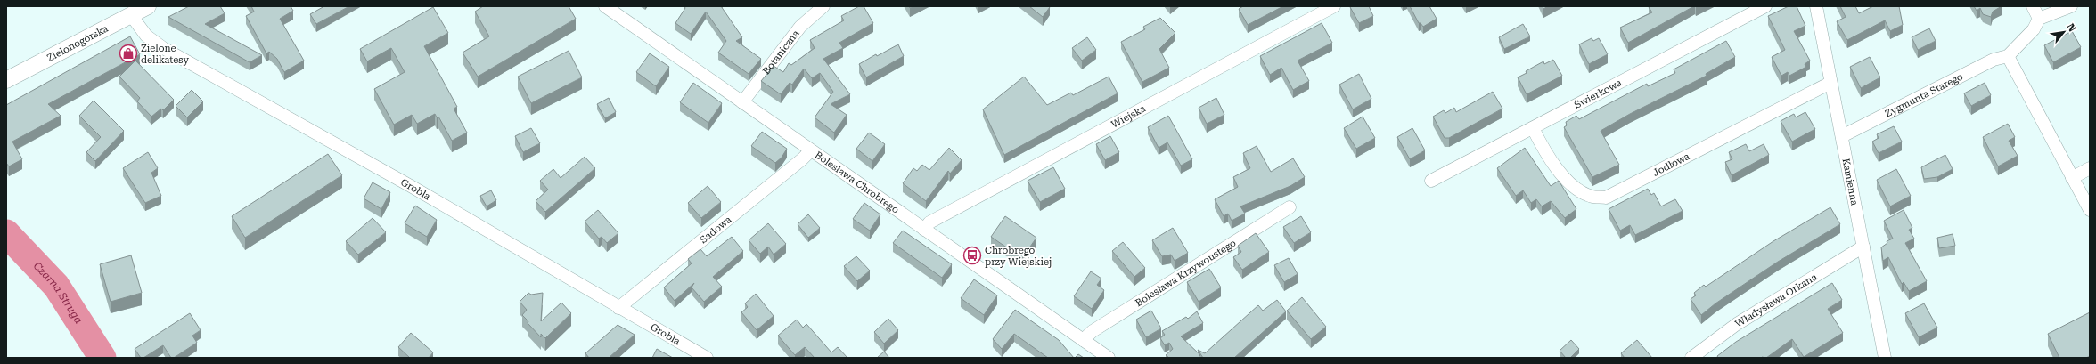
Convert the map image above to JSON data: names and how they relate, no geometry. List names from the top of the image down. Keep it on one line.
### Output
{"streets":{"street":["Zielonogórska","Botaniczna","Świerkowa","Zygmunta Starego","Wiejska","Jodłowa","Kamienna","Bolesława Chrobrego","Grobla","Sadowa","Bolesława Krzywoustego","Władysława Orkana"]},"crossings":[["Zielonogórska","Grobla"],["Botaniczna","Bolesława Chrobrego"],["Świerkowa","Jodłowa"],["Zygmunta Starego","Kamienna"],["Wiejska","Bolesława Chrobrego"],["Jodłowa","Kamienna"],["Kamienna","Władysława Orkana"],["Bolesława Chrobrego","Sadowa"],["Bolesława Chrobrego","Bolesława Krzywoustego"],["Grobla","Sadowa"]],"water":["Czarna Struga"],"places":{"shop":["Zielone delikatesy"],"bus stop":["Chrobrego przy Wiejskiej"]},"north":"top right"}
